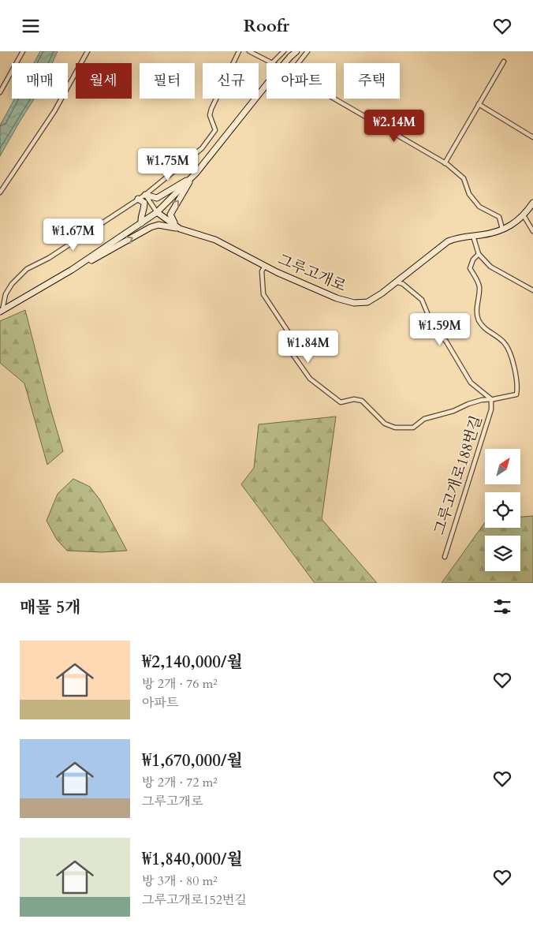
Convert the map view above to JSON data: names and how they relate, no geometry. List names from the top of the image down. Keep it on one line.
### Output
{"streets":{"main road":["그루고개로"],"street":["그루고개로188번길"]},"crossings":[["그루고개로","그루고개로188번길"]],"north":"top right","page":{"header":"Roofr","chip":["매매","월세","필터","신규","아파트","주택"],"price":["₩2.14M","₩1.75M","₩1.67M","₩1.59M","₩1.84M"],"heading":"매물 5개","list":[{"name":"₩2,140,000/월","note":"방 2개 · 76 m² · 아파트"},{"name":"₩1,670,000/월","note":"방 2개 · 72 m² · 그루고개로"},{"name":"₩1,840,000/월","note":"방 3개 · 80 m² · 그루고개로152번길"}]}}
